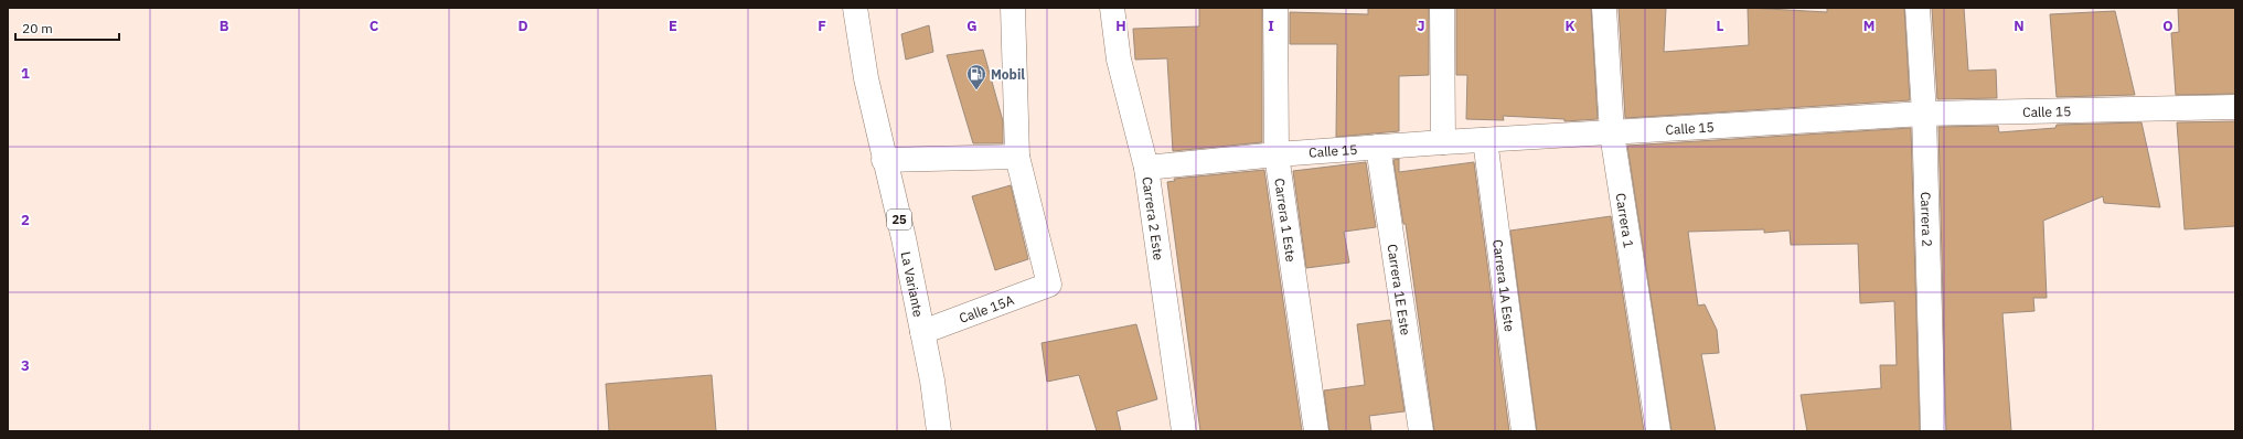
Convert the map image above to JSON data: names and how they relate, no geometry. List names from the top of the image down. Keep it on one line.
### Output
{"streets":{"street":["Calle 15","Carrera 2 Este","25","Carrera 2","Carrera 1 Este","Carrera 1","La Variante","Carrera 1A Este","Carrera 1E Este","Calle 15A"]},"crossings":[["Calle 15","Carrera 2 Este"],["Calle 15","Carrera 2"],["Calle 15","Carrera 1 Este"],["Calle 15","Carrera 1"],["Calle 15","Carrera 1A Este"],["Calle 15","Carrera 1E Este"],["La Variante","Calle 15A"]],"places":{"fuel station":["Mobil"]},"scale_bar":"20 m","grid":{"columns":["B","C","D","E","F","G","H","I","J","K","L","M","N","O"],"rows":["1","2","3"]}}
